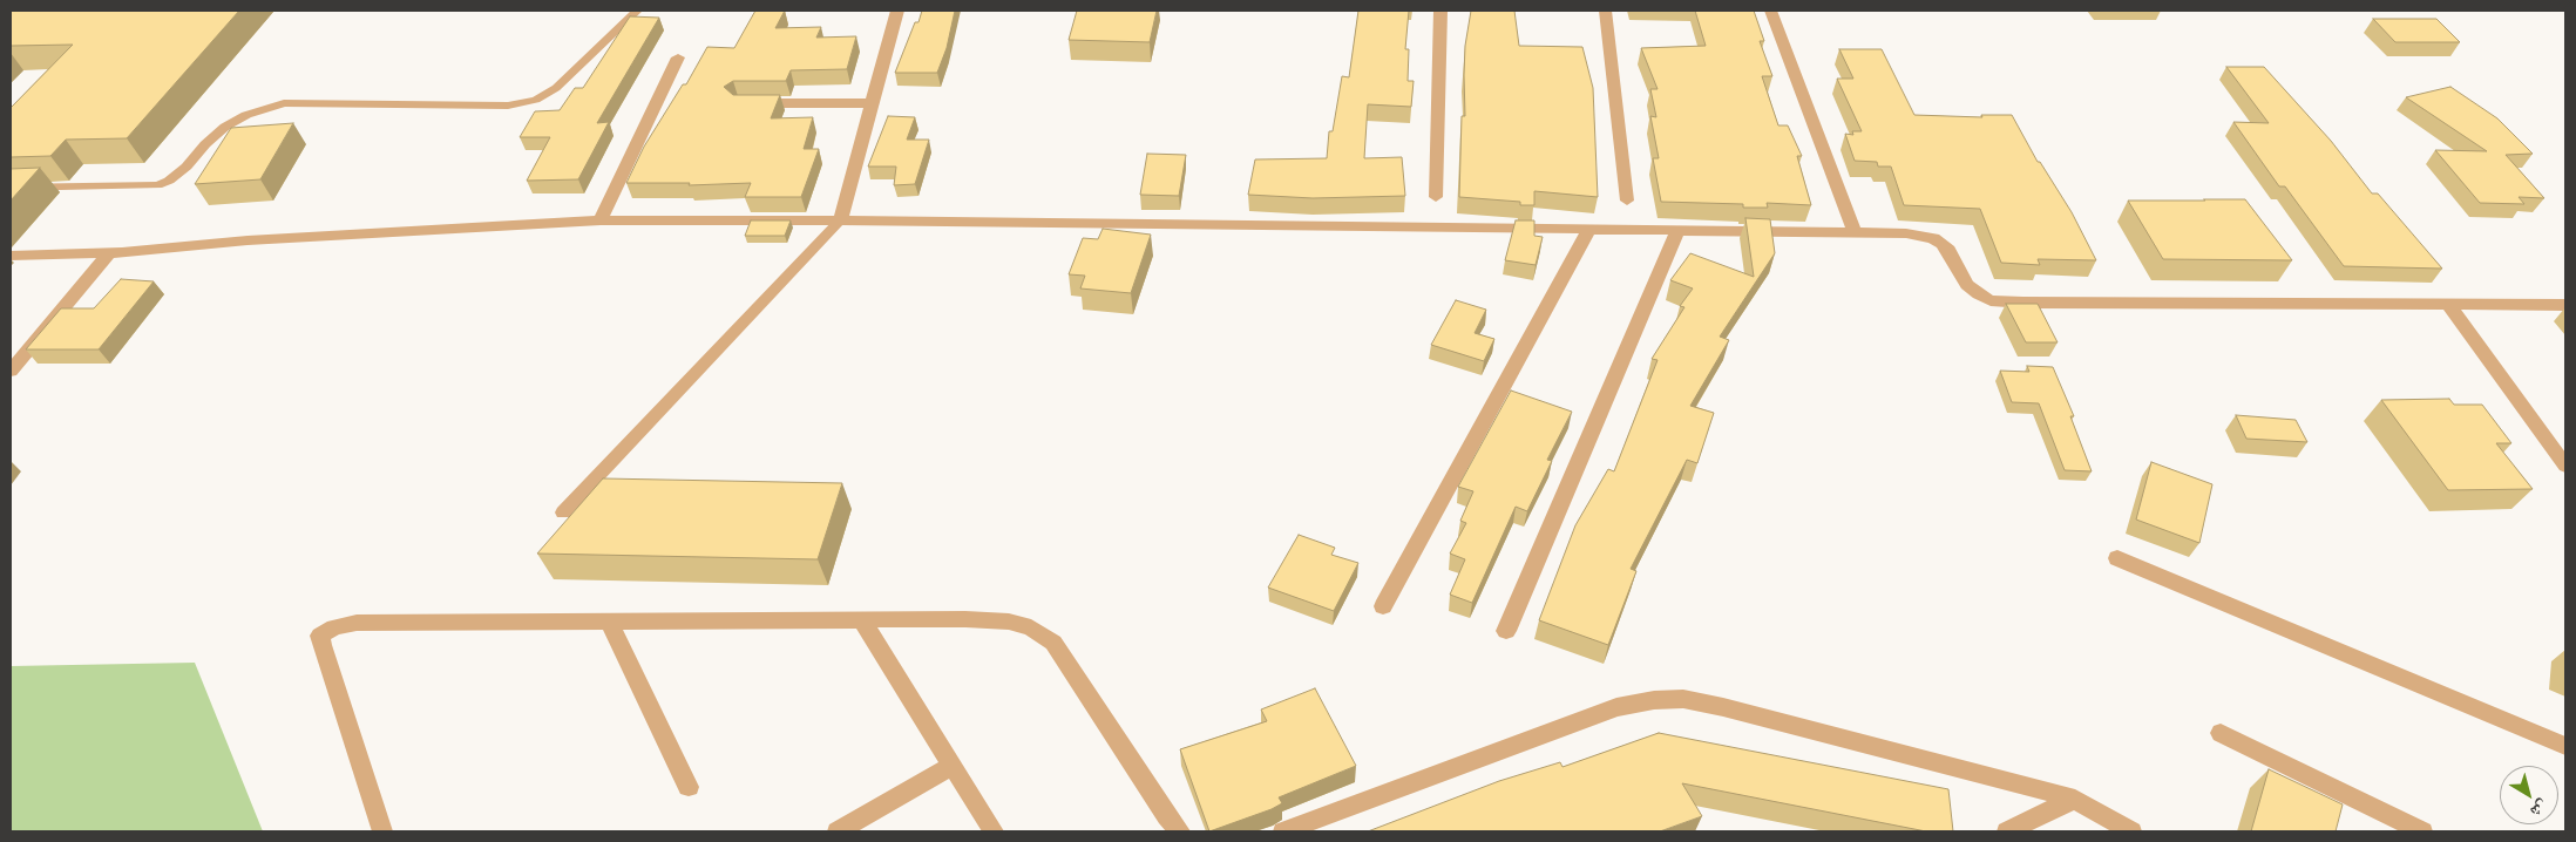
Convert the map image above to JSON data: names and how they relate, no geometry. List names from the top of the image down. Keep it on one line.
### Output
{"north":"bottom right"}
